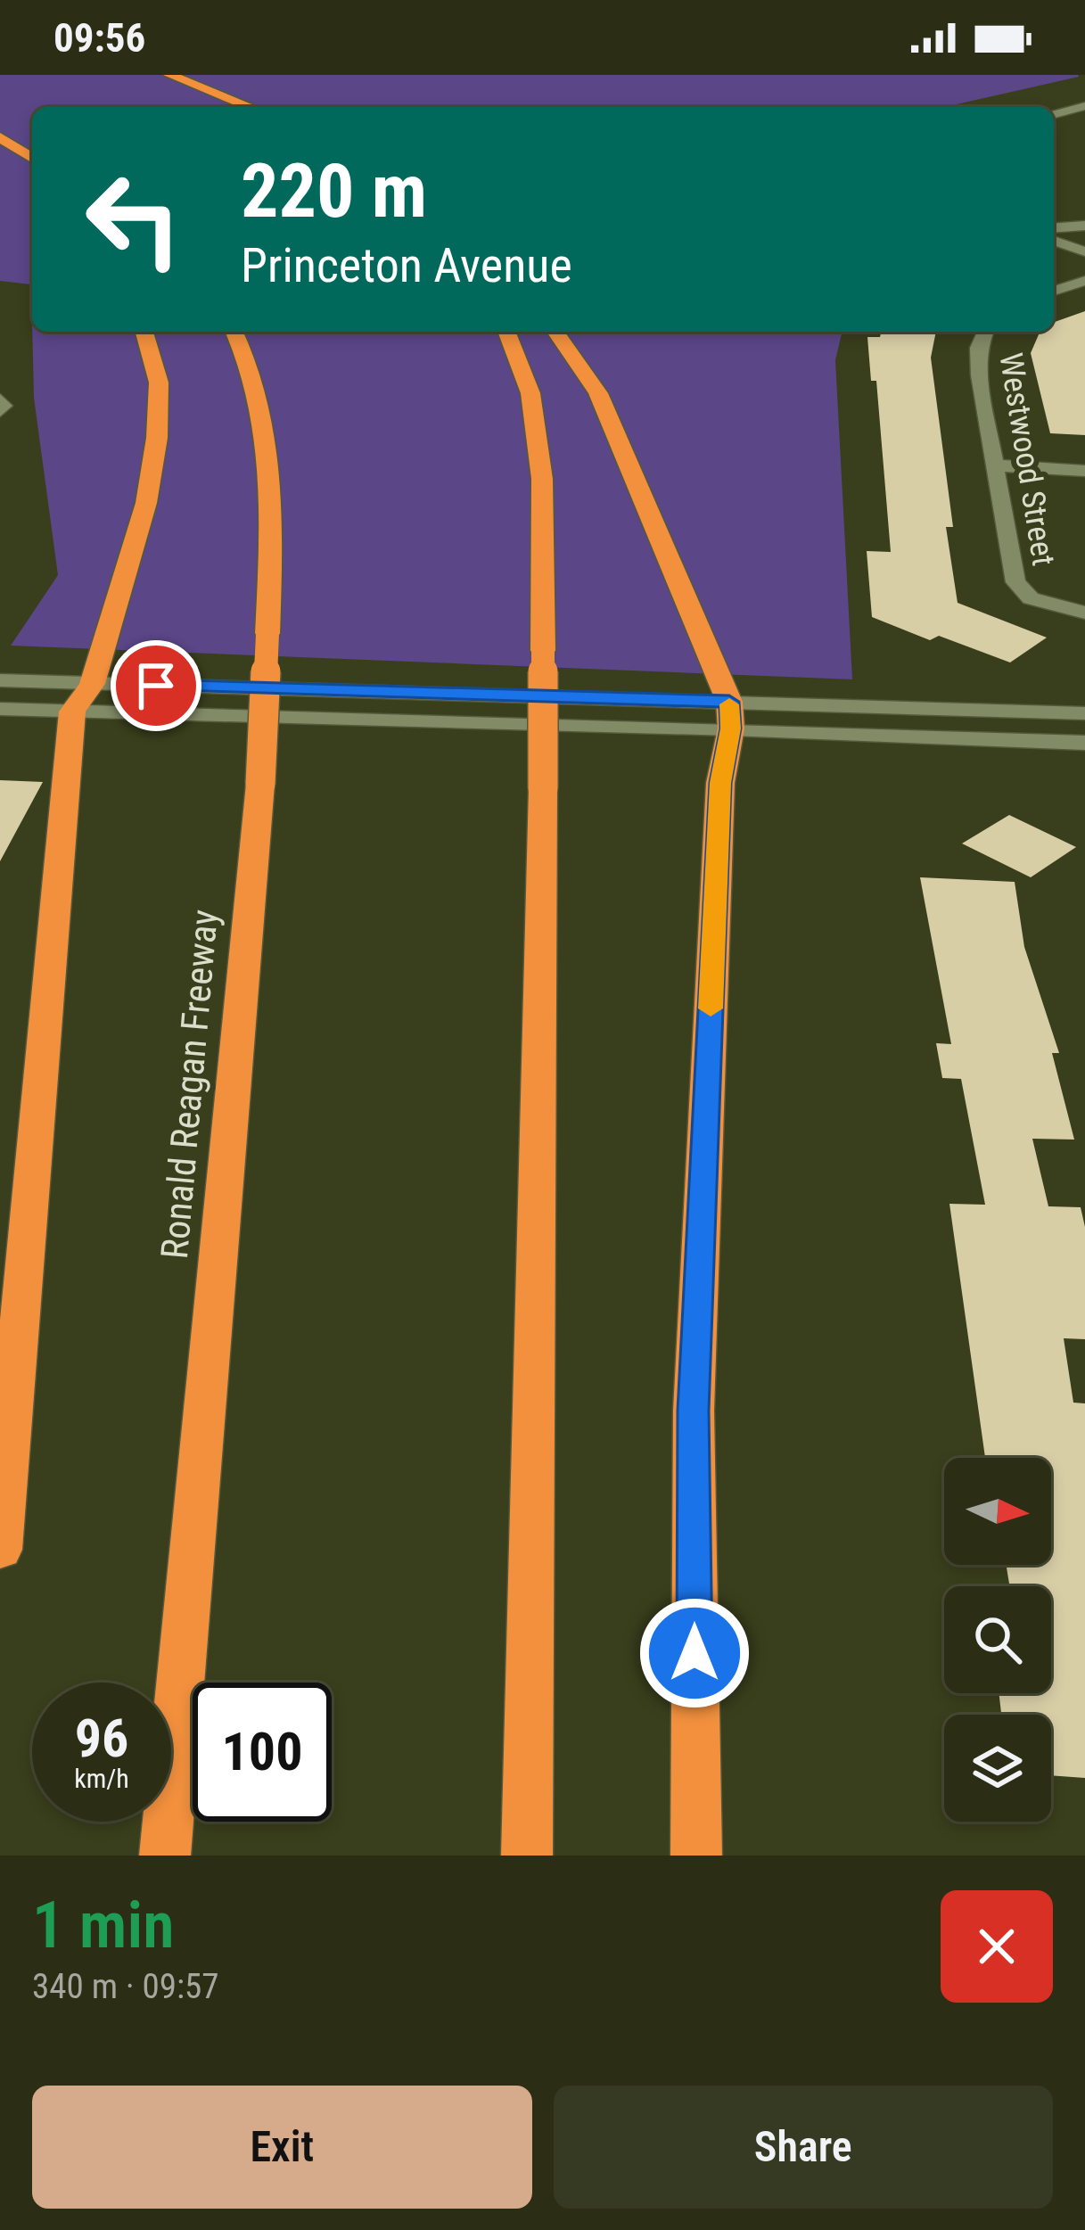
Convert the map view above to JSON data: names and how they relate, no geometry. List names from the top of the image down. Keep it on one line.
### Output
{"streets":{"highway":["Ronald Reagan Freeway"],"street":["Westwood Street"]},"north":"right","page":{"status":"09:56","turn":["220 m","Princeton Avenue"],"speed":"96 km/h","limit":"100","heading":["1 min","340 m · 09:57"],"buttons":["Exit","Share"]}}
